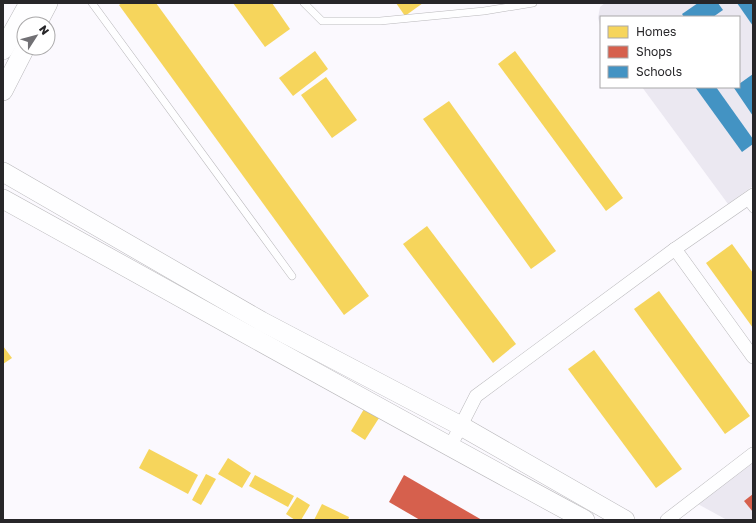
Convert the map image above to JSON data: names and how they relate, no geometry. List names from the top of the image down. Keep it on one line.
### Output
{"legend":["Homes","Shops","Schools"],"north":"top right"}
